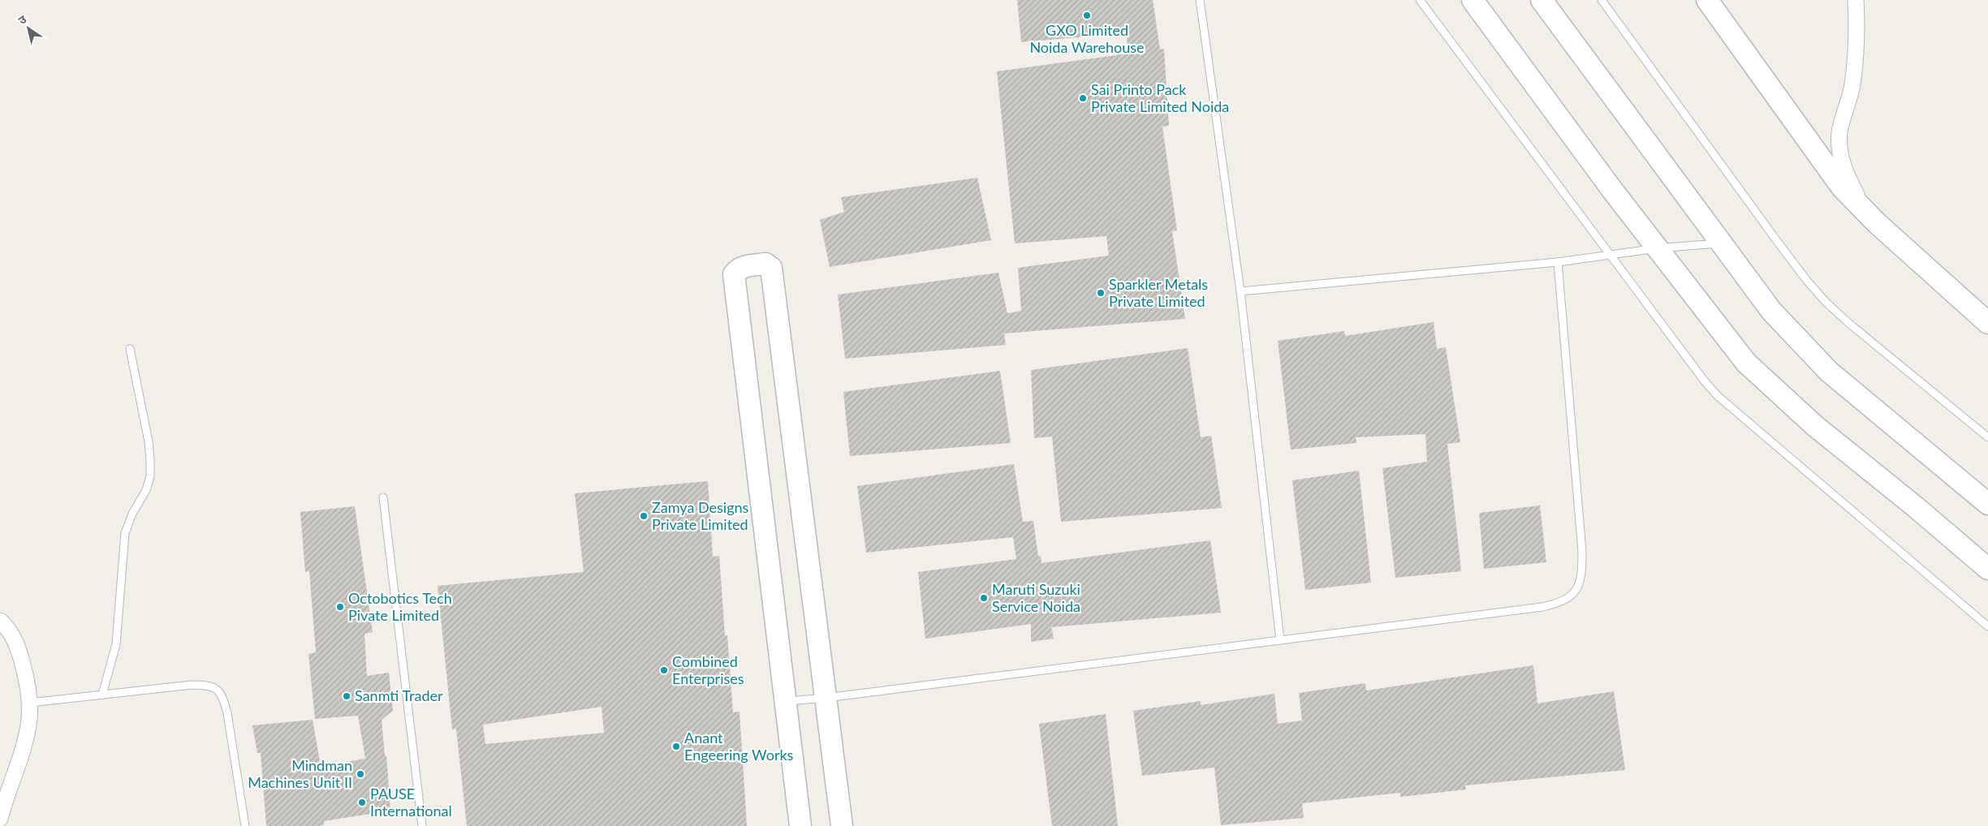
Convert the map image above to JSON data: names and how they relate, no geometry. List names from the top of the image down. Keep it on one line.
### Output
{"places":["GXO Limited Noida Warehouse","Sai Printo Pack Private Limited Noida","Sparkler Metals Private Limited","Zamya Designs Private Limited","Maruti Suzuki Service Noida","Octobotics Tech Pivate Limited","Combined Enterprises","Sanmti Trader","Anant Engeering Works","Mindman Machines Unit II","PAUSE International"],"north":"top left"}
